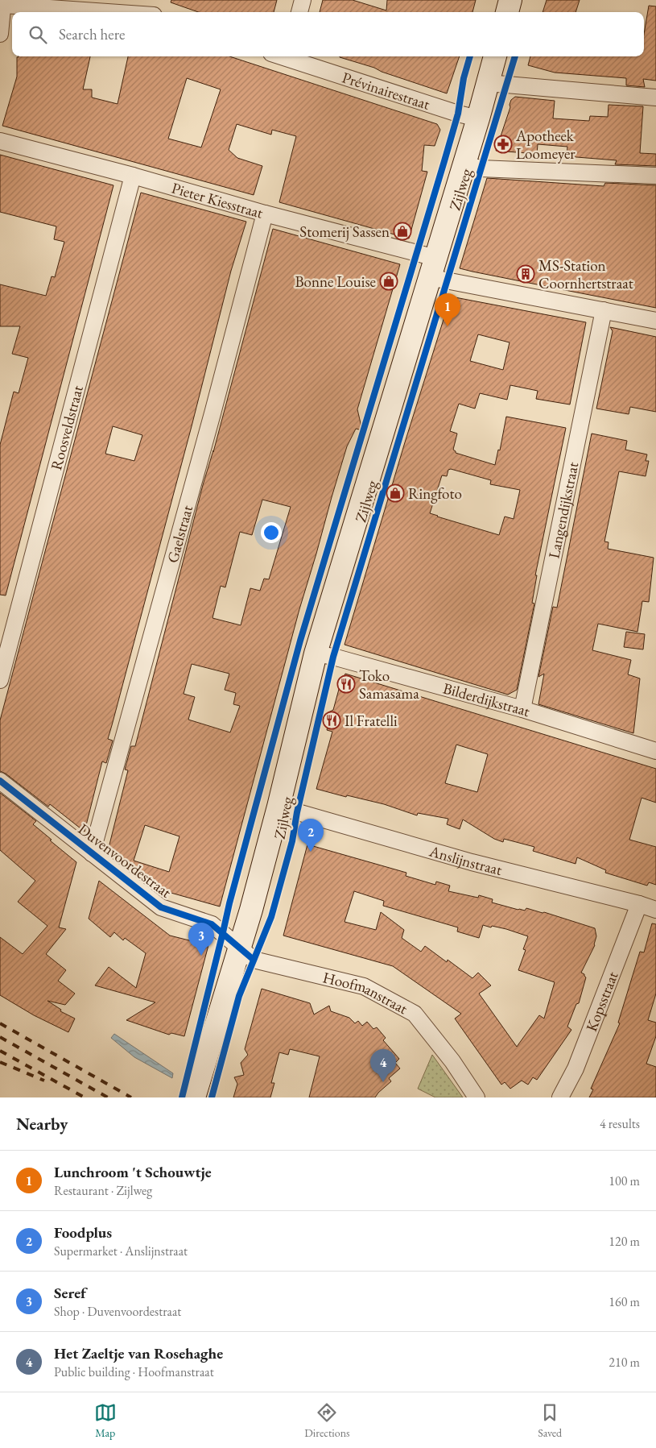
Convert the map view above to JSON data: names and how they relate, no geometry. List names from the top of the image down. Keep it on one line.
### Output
{"streets":{"main road":["Zijlweg"],"street":["Prévinairestraat","Pieter Kiesstraat","Roosveldstraat","Langendijkstraat","Gaelstraat","Bilderdijkstraat","Anslijnstraat","Duvenvoordestraat","Hoofmanstraat","Kopsstraat"]},"crossings":[["Prévinairestraat","Zijlweg"],["Zijlweg","Pieter Kiesstraat"],["Zijlweg","Bilderdijkstraat"],["Zijlweg","Anslijnstraat"],["Zijlweg","Duvenvoordestraat"],["Zijlweg","Hoofmanstraat"],["Pieter Kiesstraat","Roosveldstraat"],["Pieter Kiesstraat","Langendijkstraat"],["Pieter Kiesstraat","Gaelstraat"],["Langendijkstraat","Bilderdijkstraat"],["Gaelstraat","Duvenvoordestraat"],["Anslijnstraat","Kopsstraat"],["Duvenvoordestraat","Hoofmanstraat"]],"places":{"pharmacy":["Apotheek Loomeyer"],"shop":["Stomerij Sassen","Bonne Louise","Ringfoto"],"building":["MS-Station Coornhertstraat"],"restaurant":["Toko Samasama","Il Fratelli"]},"page":{"search":"Search here","pins":["1","2","3","4"],"heading":["Nearby","4 results"],"list":[{"mark":"1","name":"Lunchroom 't Schouwtje","note":"Restaurant · Zijlweg","value":"100 m"},{"mark":"2","name":"Foodplus","note":"Supermarket · Anslijnstraat","value":"120 m"},{"mark":"3","name":"Seref","note":"Shop · Duvenvoordestraat","value":"160 m"},{"mark":"4","name":"Het Zaeltje van Rosehaghe","note":"Public building · Hoofmanstraat","value":"210 m"}],"nav":["Map","Directions","Saved"]}}
